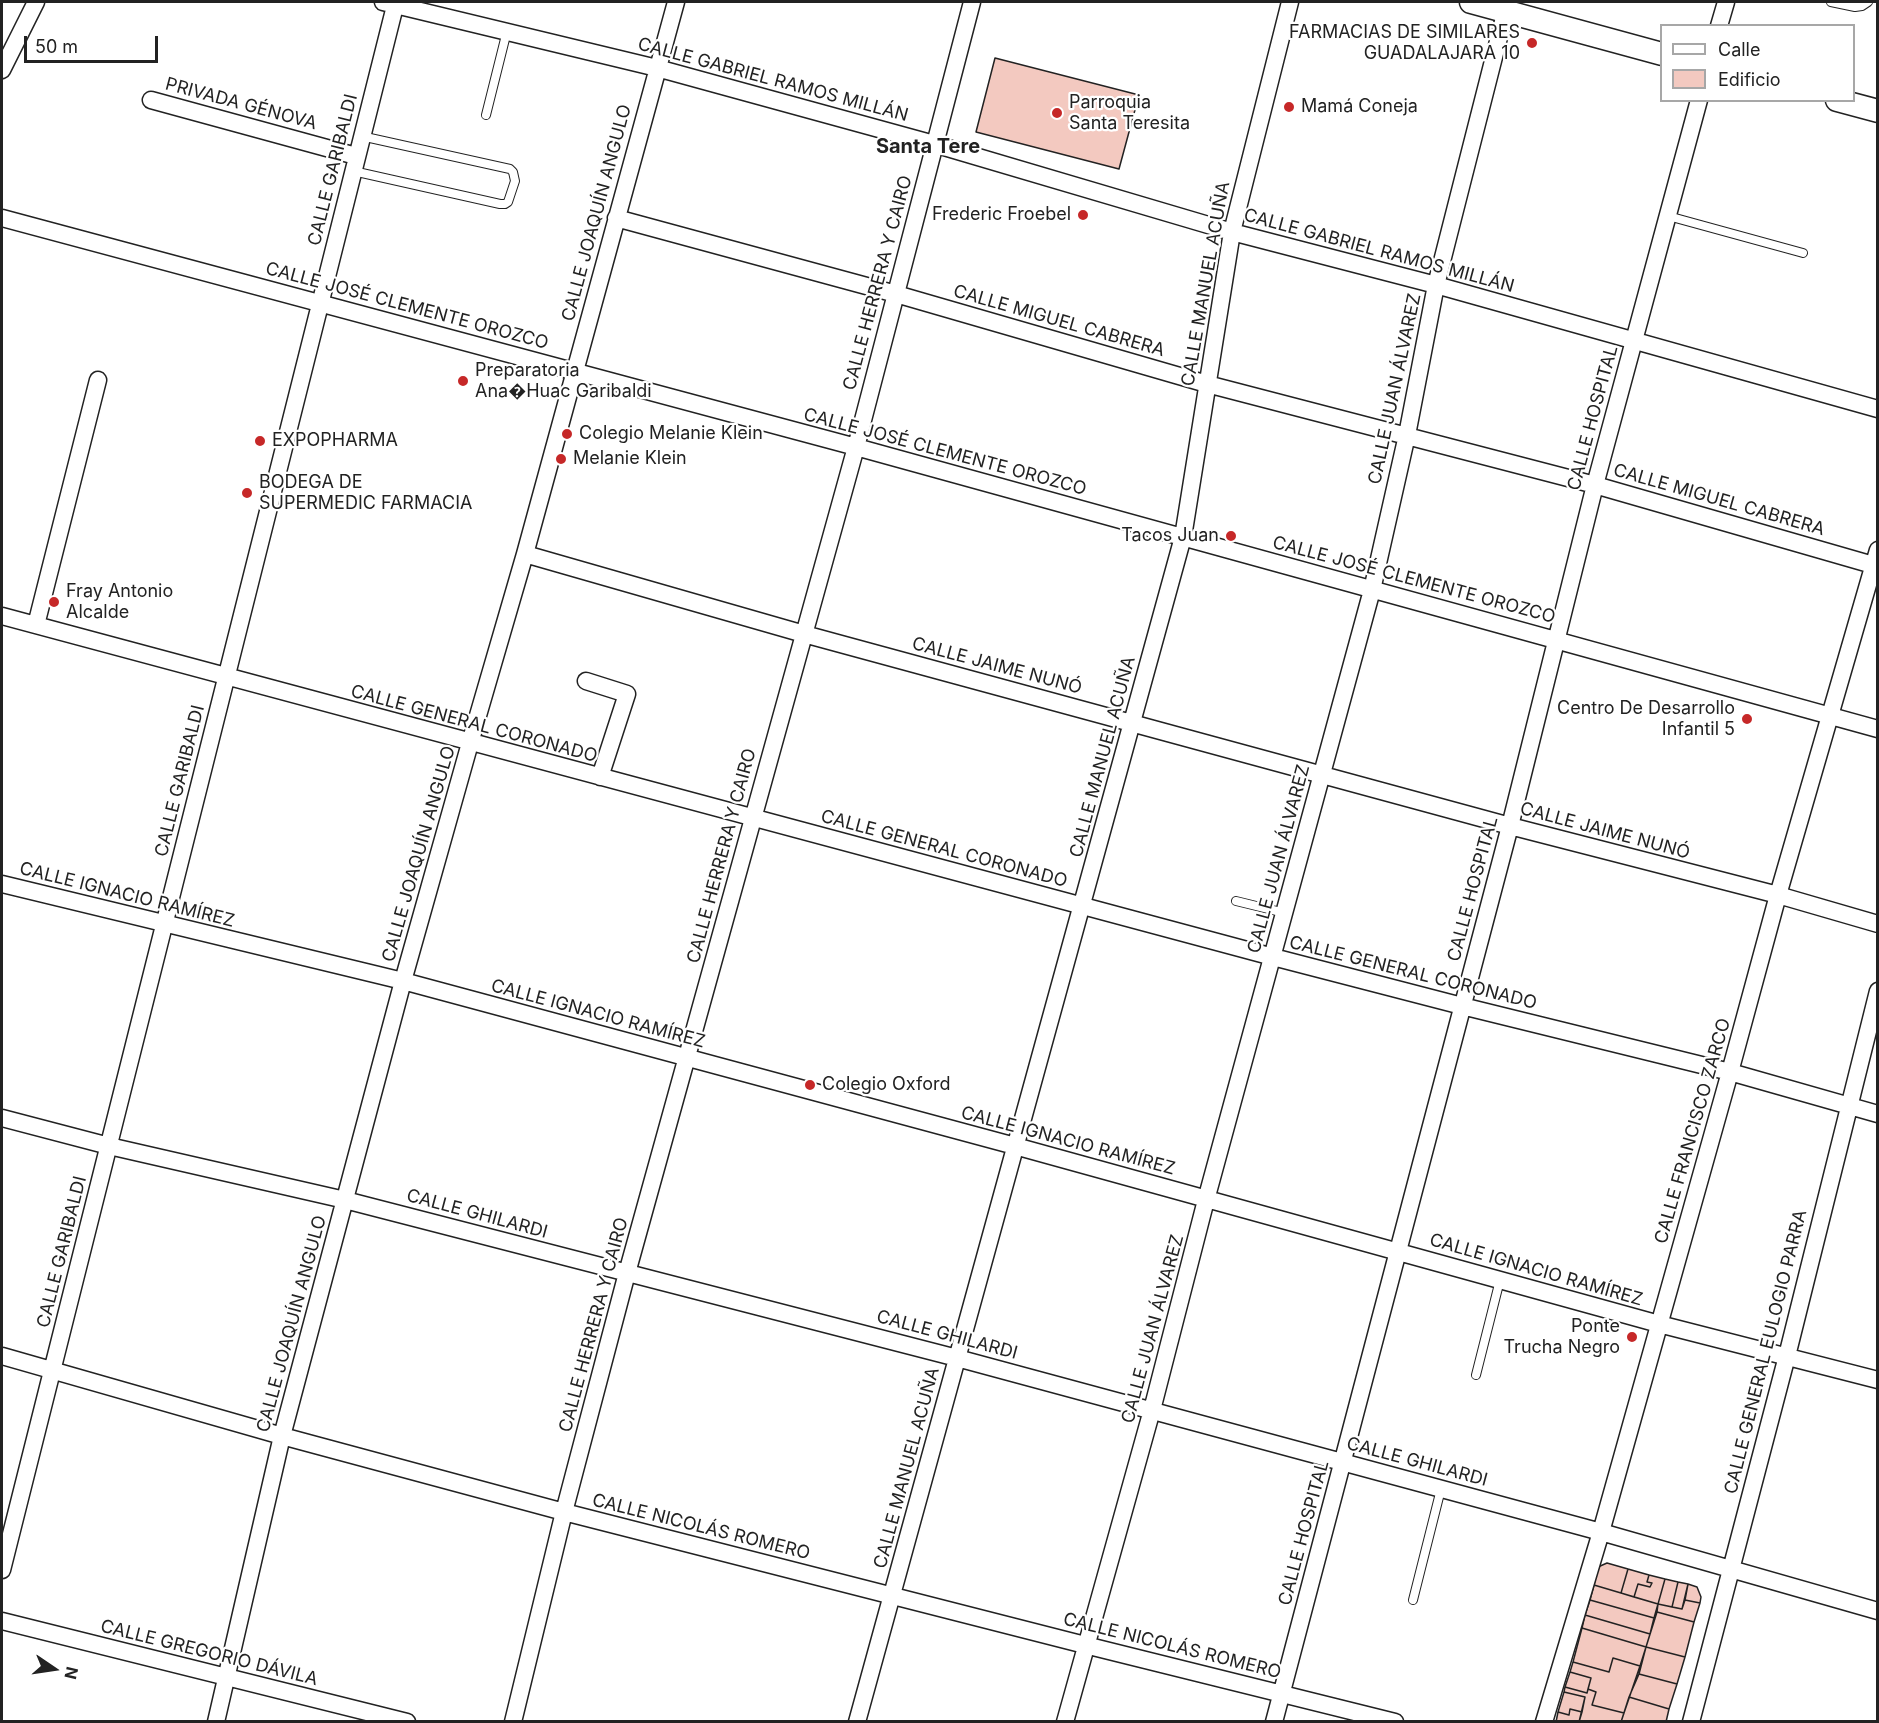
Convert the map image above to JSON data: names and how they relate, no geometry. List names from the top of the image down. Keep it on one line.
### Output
{"streets":{"street":["CALLE GABRIEL RAMOS MILLÁN","PRIVADA GÉNOVA","CALLE GARIBALDI","CALLE JOAQUÍN ANGULO","CALLE HERRERA Y CAIRO","CALLE MANUEL ACUÑA","CALLE JOSÉ CLEMENTE OROZCO","CALLE MIGUEL CABRERA","CALLE JUAN ÁLVAREZ","CALLE HOSPITAL","CALLE JAIME NUNÓ","CALLE GENERAL CORONADO","CALLE IGNACIO RAMÍREZ","CALLE FRANCISCO ZARCO","CALLE GHILARDI","CALLE GENERAL EULOGIO PARRA","CALLE NICOLÁS ROMERO","CALLE GREGORIO DÁVILA"]},"crossings":[["CALLE GABRIEL RAMOS MILLÁN","CALLE GARIBALDI"],["CALLE GABRIEL RAMOS MILLÁN","CALLE JOAQUÍN ANGULO"],["CALLE GABRIEL RAMOS MILLÁN","CALLE HERRERA Y CAIRO"],["CALLE GABRIEL RAMOS MILLÁN","CALLE MANUEL ACUÑA"],["CALLE GABRIEL RAMOS MILLÁN","CALLE JUAN ÁLVAREZ"],["CALLE GABRIEL RAMOS MILLÁN","CALLE HOSPITAL"],["PRIVADA GÉNOVA","CALLE GARIBALDI"],["CALLE GARIBALDI","CALLE JOSÉ CLEMENTE OROZCO"],["CALLE GARIBALDI","CALLE GENERAL CORONADO"],["CALLE GARIBALDI","CALLE IGNACIO RAMÍREZ"],["CALLE GARIBALDI","CALLE GHILARDI"],["CALLE GARIBALDI","CALLE NICOLÁS ROMERO"],["CALLE JOAQUÍN ANGULO","CALLE JOSÉ CLEMENTE OROZCO"],["CALLE JOAQUÍN ANGULO","CALLE MIGUEL CABRERA"],["CALLE JOAQUÍN ANGULO","CALLE JAIME NUNÓ"],["CALLE JOAQUÍN ANGULO","CALLE GENERAL CORONADO"],["CALLE JOAQUÍN ANGULO","CALLE IGNACIO RAMÍREZ"],["CALLE JOAQUÍN ANGULO","CALLE GHILARDI"],["CALLE JOAQUÍN ANGULO","CALLE NICOLÁS ROMERO"],["CALLE JOAQUÍN ANGULO","CALLE GREGORIO DÁVILA"],["CALLE HERRERA Y CAIRO","CALLE JOSÉ CLEMENTE OROZCO"],["CALLE HERRERA Y CAIRO","CALLE MIGUEL CABRERA"],["CALLE HERRERA Y CAIRO","CALLE JAIME NUNÓ"],["CALLE HERRERA Y CAIRO","CALLE GENERAL CORONADO"],["CALLE HERRERA Y CAIRO","CALLE IGNACIO RAMÍREZ"],["CALLE HERRERA Y CAIRO","CALLE GHILARDI"],["CALLE HERRERA Y CAIRO","CALLE NICOLÁS ROMERO"],["CALLE MANUEL ACUÑA","CALLE JOSÉ CLEMENTE OROZCO"],["CALLE MANUEL ACUÑA","CALLE MIGUEL CABRERA"],["CALLE MANUEL ACUÑA","CALLE JAIME NUNÓ"],["CALLE MANUEL ACUÑA","CALLE GENERAL CORONADO"],["CALLE MANUEL ACUÑA","CALLE IGNACIO RAMÍREZ"],["CALLE MANUEL ACUÑA","CALLE GHILARDI"],["CALLE MANUEL ACUÑA","CALLE NICOLÁS ROMERO"],["CALLE JOSÉ CLEMENTE OROZCO","CALLE JUAN ÁLVAREZ"],["CALLE JOSÉ CLEMENTE OROZCO","CALLE HOSPITAL"],["CALLE JOSÉ CLEMENTE OROZCO","CALLE FRANCISCO ZARCO"],["CALLE MIGUEL CABRERA","CALLE JUAN ÁLVAREZ"],["CALLE MIGUEL CABRERA","CALLE HOSPITAL"],["CALLE MIGUEL CABRERA","CALLE FRANCISCO ZARCO"],["CALLE JUAN ÁLVAREZ","CALLE JAIME NUNÓ"],["CALLE JUAN ÁLVAREZ","CALLE GENERAL CORONADO"],["CALLE JUAN ÁLVAREZ","CALLE IGNACIO RAMÍREZ"],["CALLE JUAN ÁLVAREZ","CALLE GHILARDI"],["CALLE JUAN ÁLVAREZ","CALLE NICOLÁS ROMERO"],["CALLE HOSPITAL","CALLE JAIME NUNÓ"],["CALLE HOSPITAL","CALLE GENERAL CORONADO"],["CALLE HOSPITAL","CALLE IGNACIO RAMÍREZ"],["CALLE HOSPITAL","CALLE GHILARDI"],["CALLE HOSPITAL","CALLE NICOLÁS ROMERO"],["CALLE JAIME NUNÓ","CALLE FRANCISCO ZARCO"],["CALLE GENERAL CORONADO","CALLE FRANCISCO ZARCO"],["CALLE GENERAL CORONADO","CALLE GENERAL EULOGIO PARRA"],["CALLE IGNACIO RAMÍREZ","CALLE FRANCISCO ZARCO"],["CALLE IGNACIO RAMÍREZ","CALLE GENERAL EULOGIO PARRA"],["CALLE FRANCISCO ZARCO","CALLE GHILARDI"],["CALLE GHILARDI","CALLE GENERAL EULOGIO PARRA"]],"districts":["Santa Tere"],"places":["FARMACIAS DE SIMILARES GUADALAJARA 10","Mamá Coneja","Parroquia Santa Teresita","Frederic Froebel","Preparatoria Ana�Huac Garibaldi","Colegio Melanie Klein","EXPOPHARMA","Melanie Klein","BODEGA DE SUPERMEDIC FARMACIA","Tacos Juan","Fray Antonio Alcalde","Centro De Desarrollo Infantil 5","Colegio Oxford","Ponte Trucha Negro"],"legend":["Calle","Edificio"],"scale_bar":"50 m","north":"right"}
